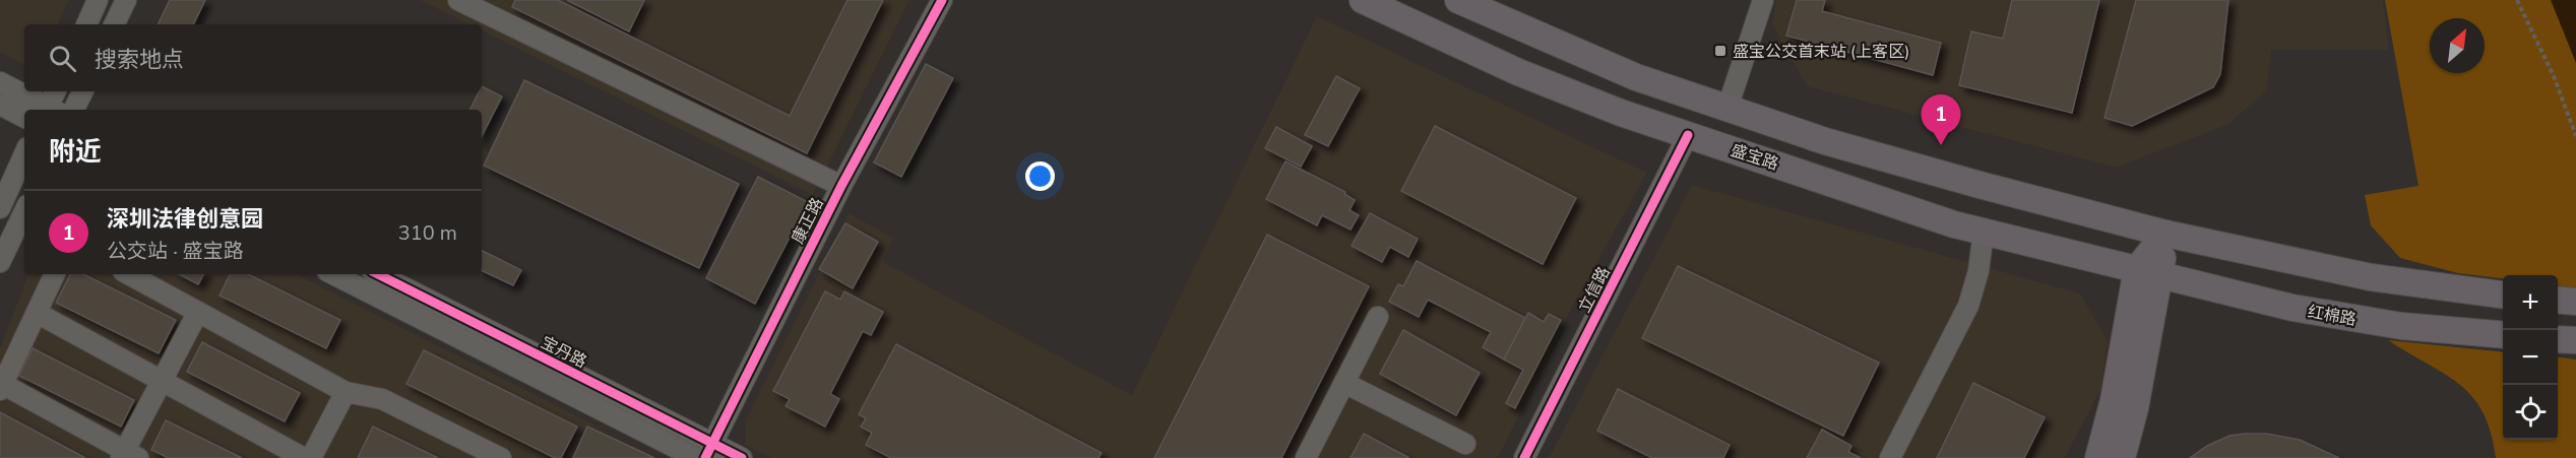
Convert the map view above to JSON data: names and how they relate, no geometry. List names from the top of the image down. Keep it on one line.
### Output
{"streets":{"main road":["盛宝路","红棉路"],"street":["康正路","立信路","宝丹路"]},"crossings":[["盛宝路","立信路"],["盛宝路","红棉路"],["康正路","宝丹路"]],"places":{"transit":["盛宝公交首末站 (上客区)"]},"north":"top right","page":{"search":"搜索地点","pins":"1","heading":"附近","list":[{"mark":"1","name":"深圳法律创意园","note":"公交站 · 盛宝路","value":"310 m"}],"map_buttons":["+","−"]}}
